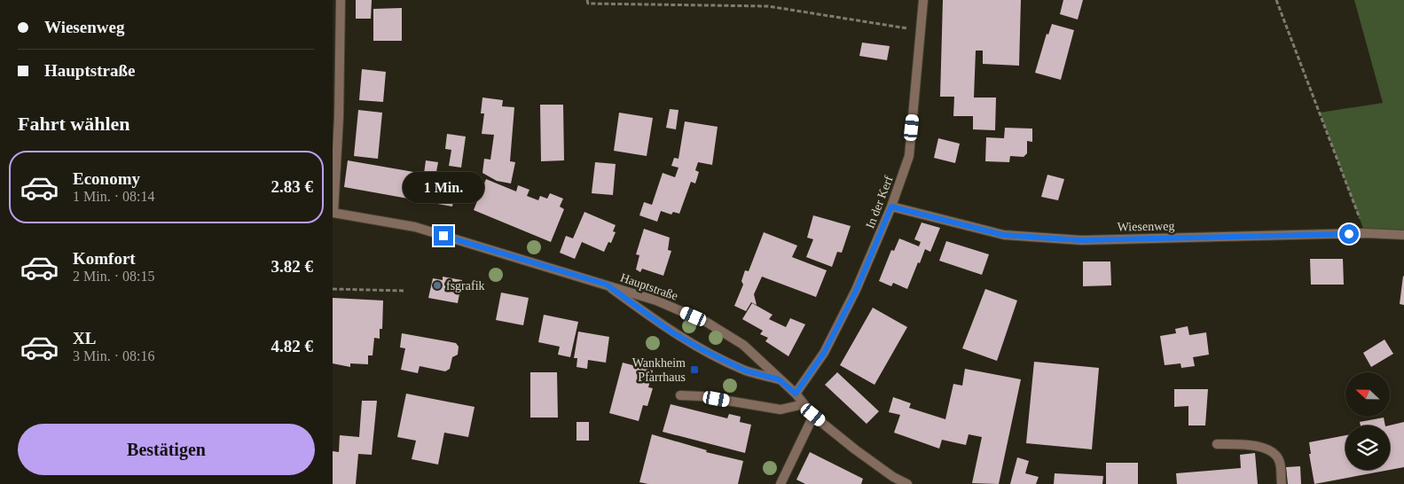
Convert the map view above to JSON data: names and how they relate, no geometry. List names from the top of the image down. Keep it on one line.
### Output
{"streets":{"street":["In der Kerf","Wiesenweg","Hauptstraße"]},"crossings":[["In der Kerf","Wiesenweg"],["In der Kerf","Hauptstraße"]],"places":{"other":["fsgrafik"],"transit":["Wankheim Pfarrhaus"]},"north":"left","page":{"banner":["Wiesenweg","Hauptstraße"],"heading":"Fahrt wählen","list":[{"name":"Economy","note":"1 Min. · 08:14","value":"2.83 €"},{"name":"Komfort","note":"2 Min. · 08:15","value":"3.82 €"},{"name":"XL","note":"3 Min. · 08:16","value":"4.82 €"}],"bubble":"1 Min.","buttons":"Bestätigen"}}
